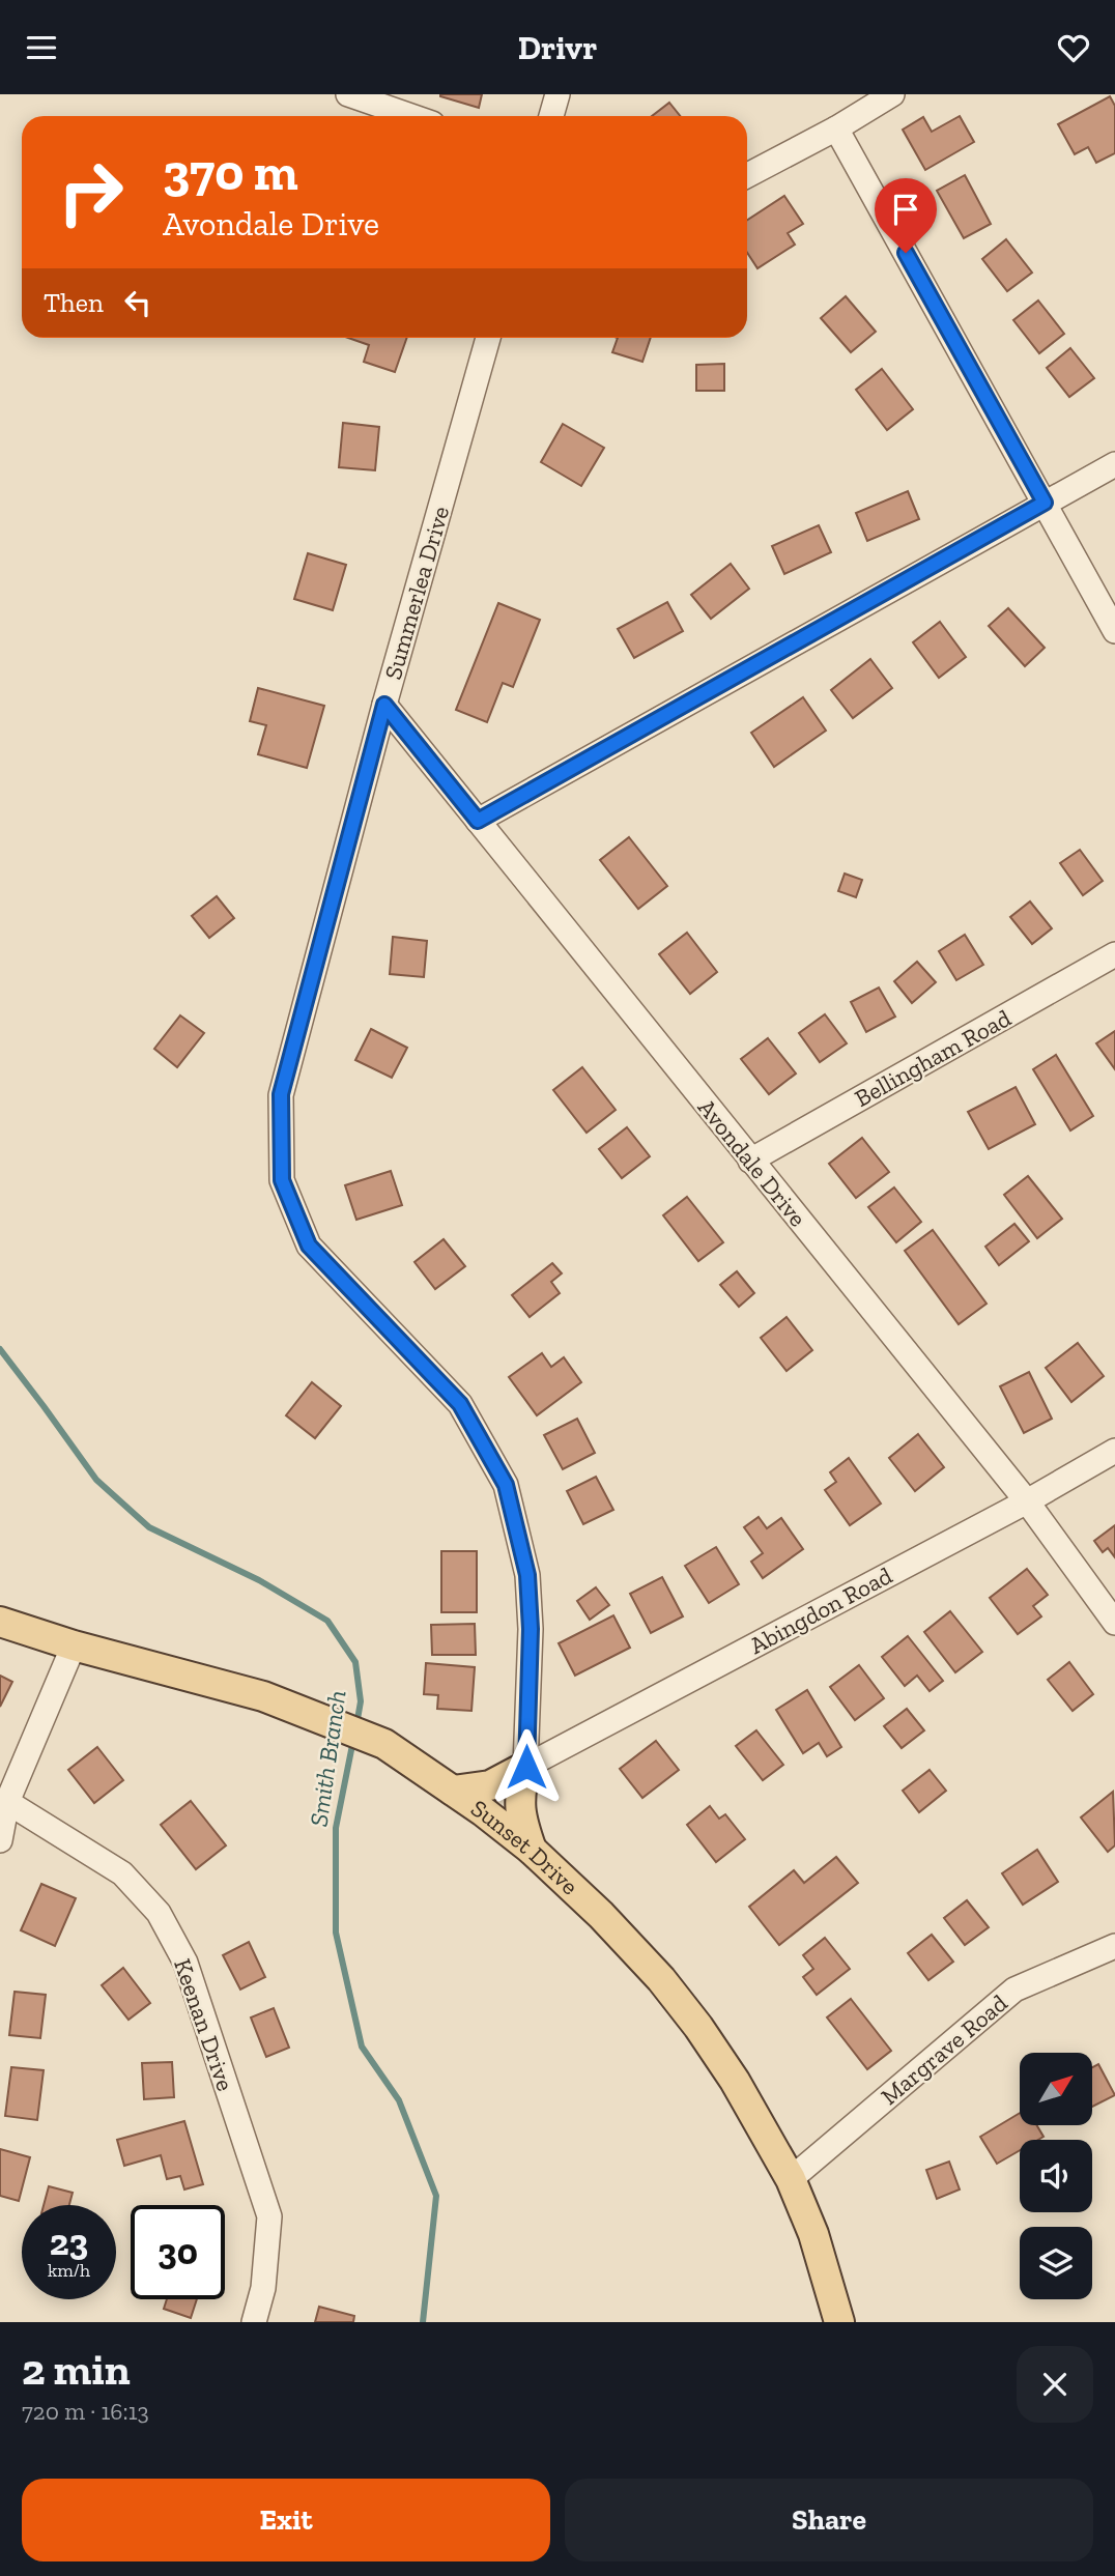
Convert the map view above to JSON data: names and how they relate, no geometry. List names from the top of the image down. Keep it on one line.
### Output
{"streets":{"main road":["Sunset Drive"],"street":["Summerlea Drive","Bellingham Road","Avondale Drive","Abingdon Road","Keenan Drive","Margrave Road"]},"crossings":[["Summerlea Drive","Avondale Drive"],["Summerlea Drive","Abingdon Road"],["Bellingham Road","Avondale Drive"],["Avondale Drive","Abingdon Road"],["Sunset Drive","Margrave Road"]],"water":["Smith Branch"],"north":"top right","page":{"header":"Drivr","turn":["370 m","Avondale Drive"],"then":"Then","speed":"23 km/h","limit":"30","heading":["2 min","720 m · 16:13"],"buttons":["Exit","Share"]}}
